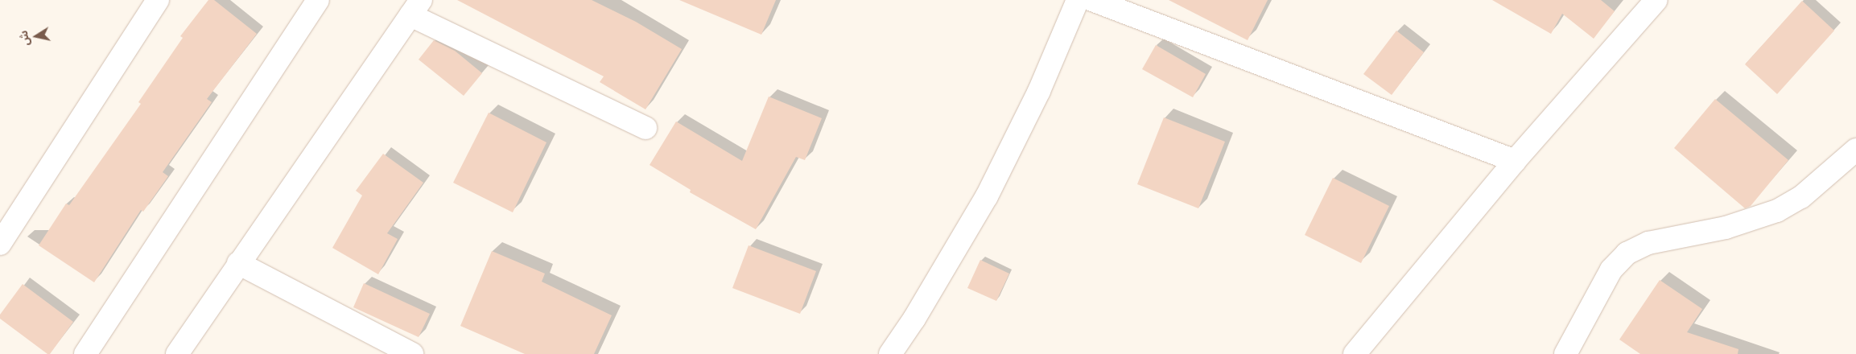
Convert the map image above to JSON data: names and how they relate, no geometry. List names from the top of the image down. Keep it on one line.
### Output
{"north":"left"}
